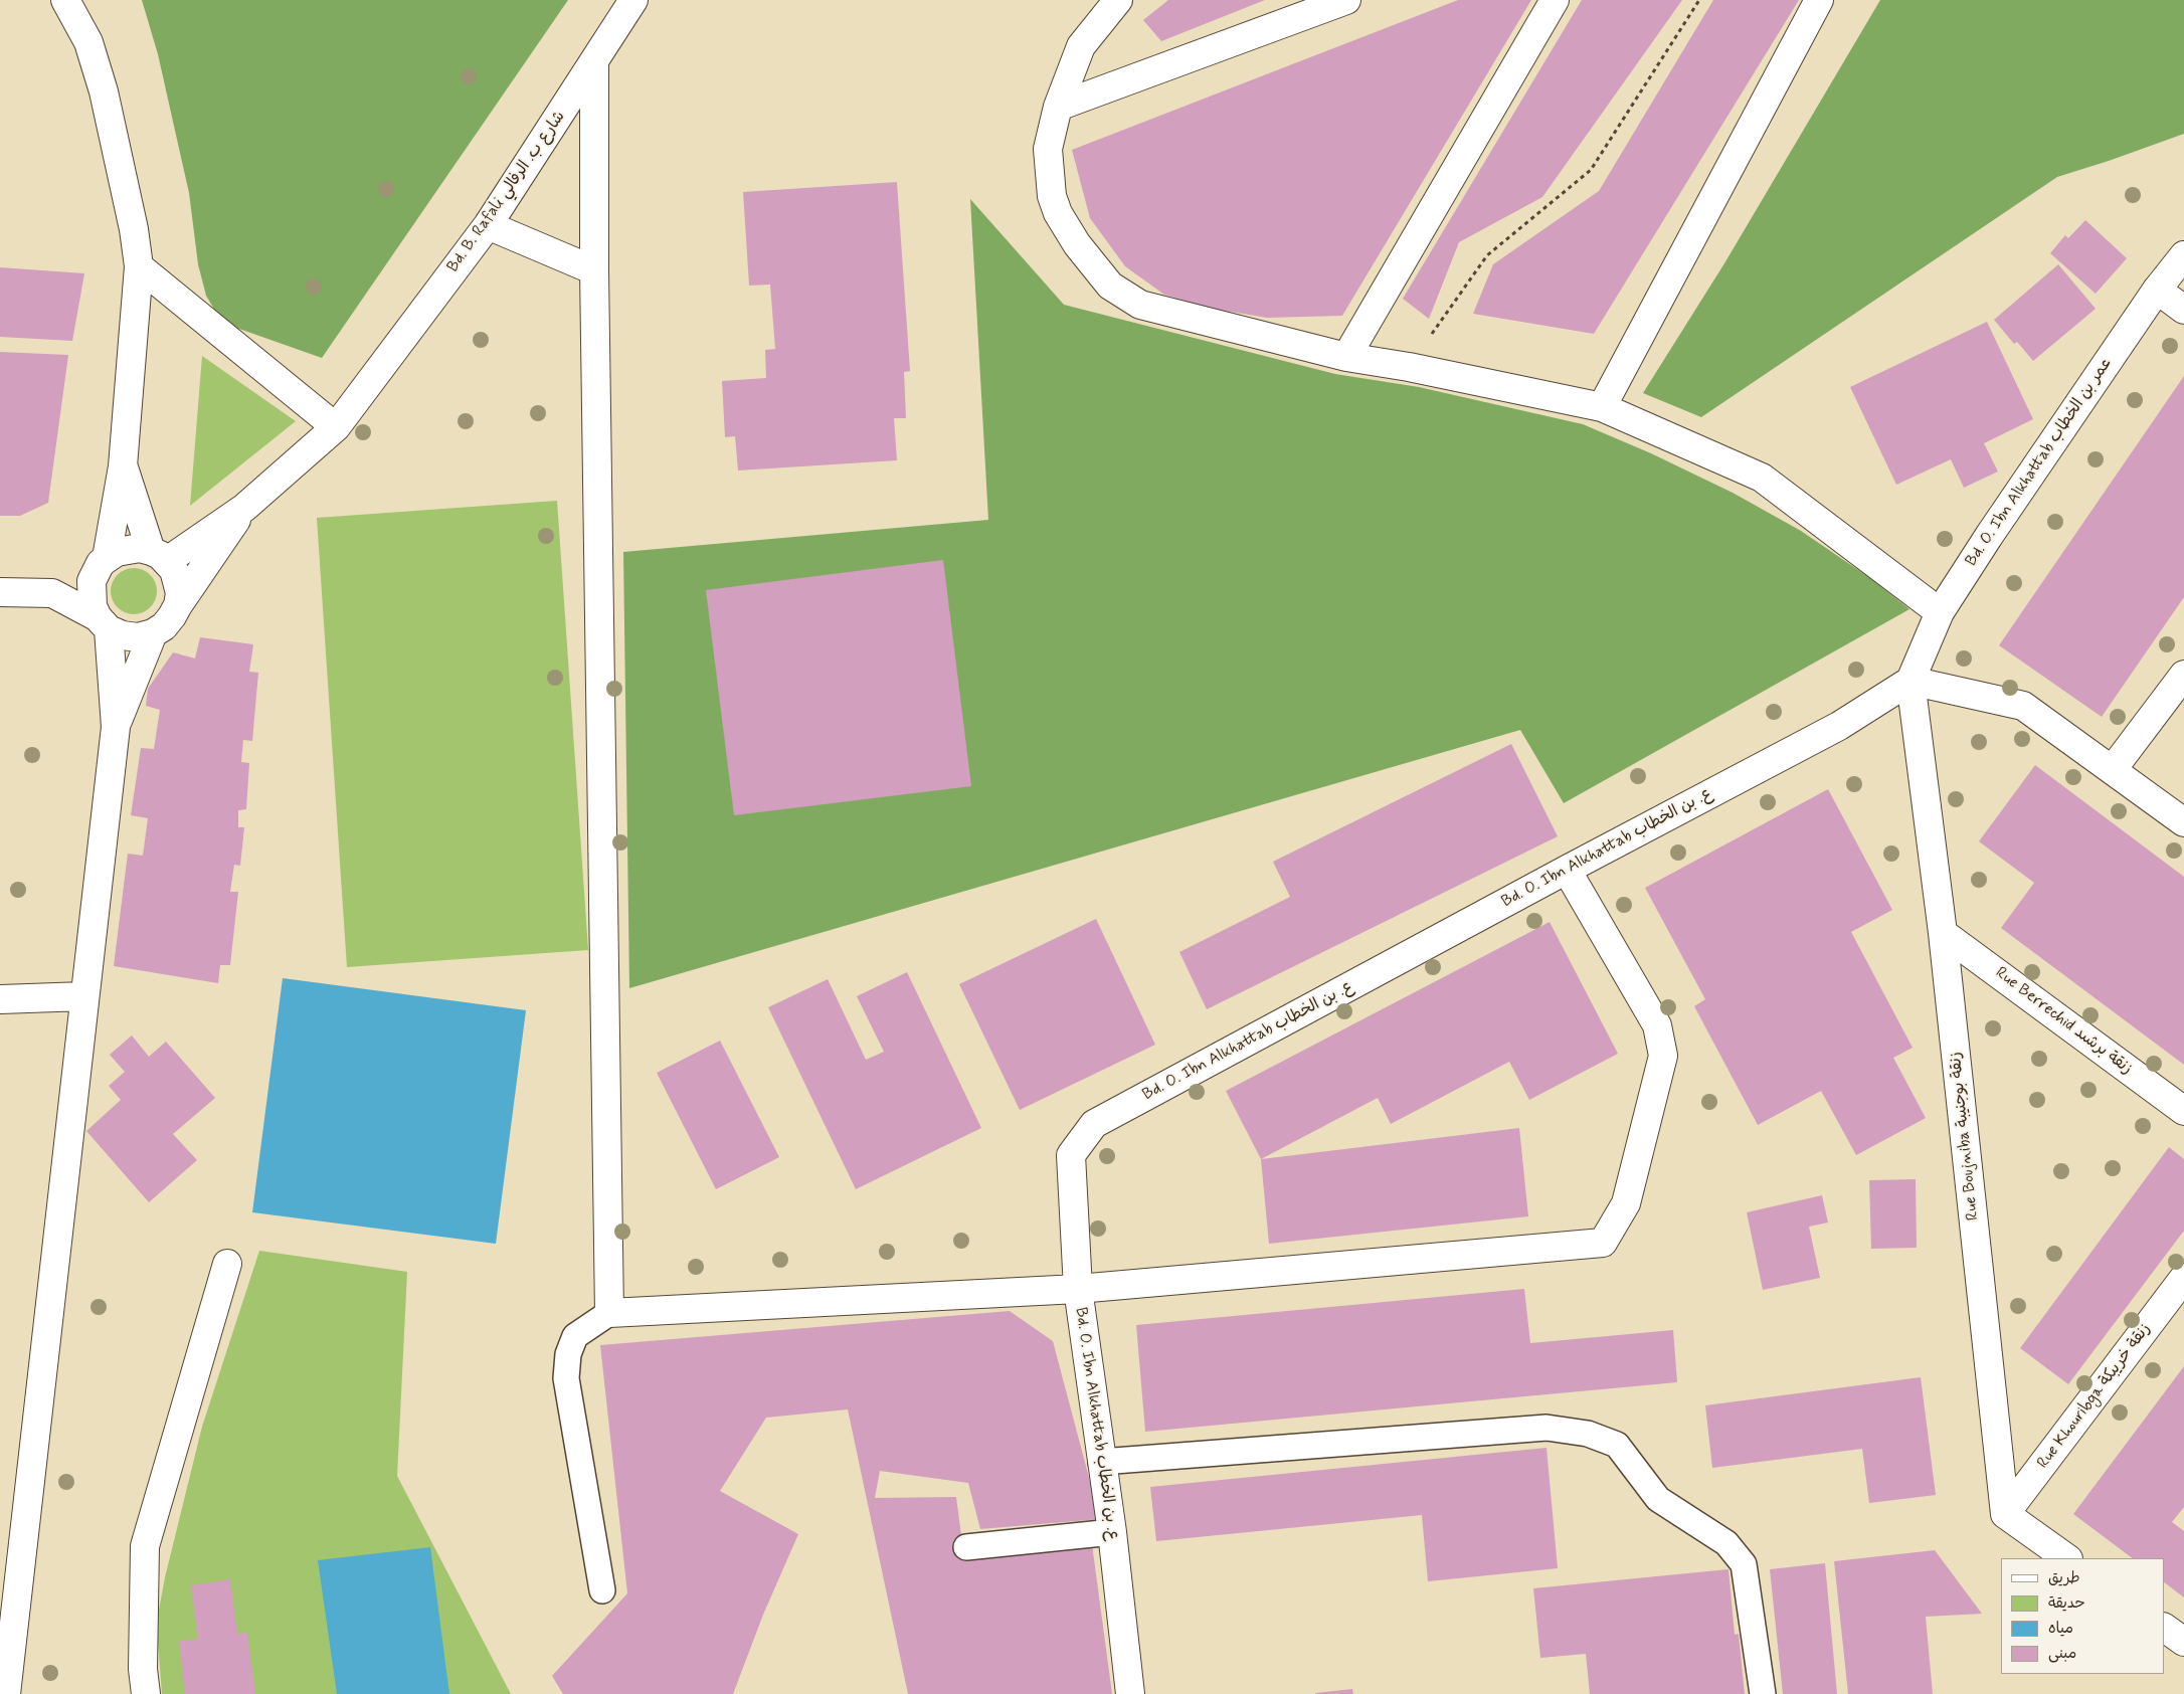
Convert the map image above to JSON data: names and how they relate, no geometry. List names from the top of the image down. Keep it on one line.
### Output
{"streets":{"street":["Bd. B. Rafali شارع ب. الرفالي","Bd. O. Ibn Alkhattab عمر بن الخطاب","Bd. O. Ibn Alkhattab ع. بن الخطاب","Rue Berrechid زنقة برشىد","Rue Boujniba زنقة بوجنيبة","Rue Khouribga زنقة خريبكة"]},"crossings":[["Bd. O. Ibn Alkhattab عمر بن الخطاب","Bd. O. Ibn Alkhattab ع. بن الخطاب"],["Bd. O. Ibn Alkhattab عمر بن الخطاب","Rue Boujniba زنقة بوجنيبة"],["Bd. O. Ibn Alkhattab ع. بن الخطاب","Rue Boujniba زنقة بوجنيبة"],["Rue Berrechid زنقة برشىد","Rue Boujniba زنقة بوجنيبة"],["Rue Boujniba زنقة بوجنيبة","Rue Khouribga زنقة خريبكة"]],"legend":["طريق","حديقة","مياه","مبنى"]}
